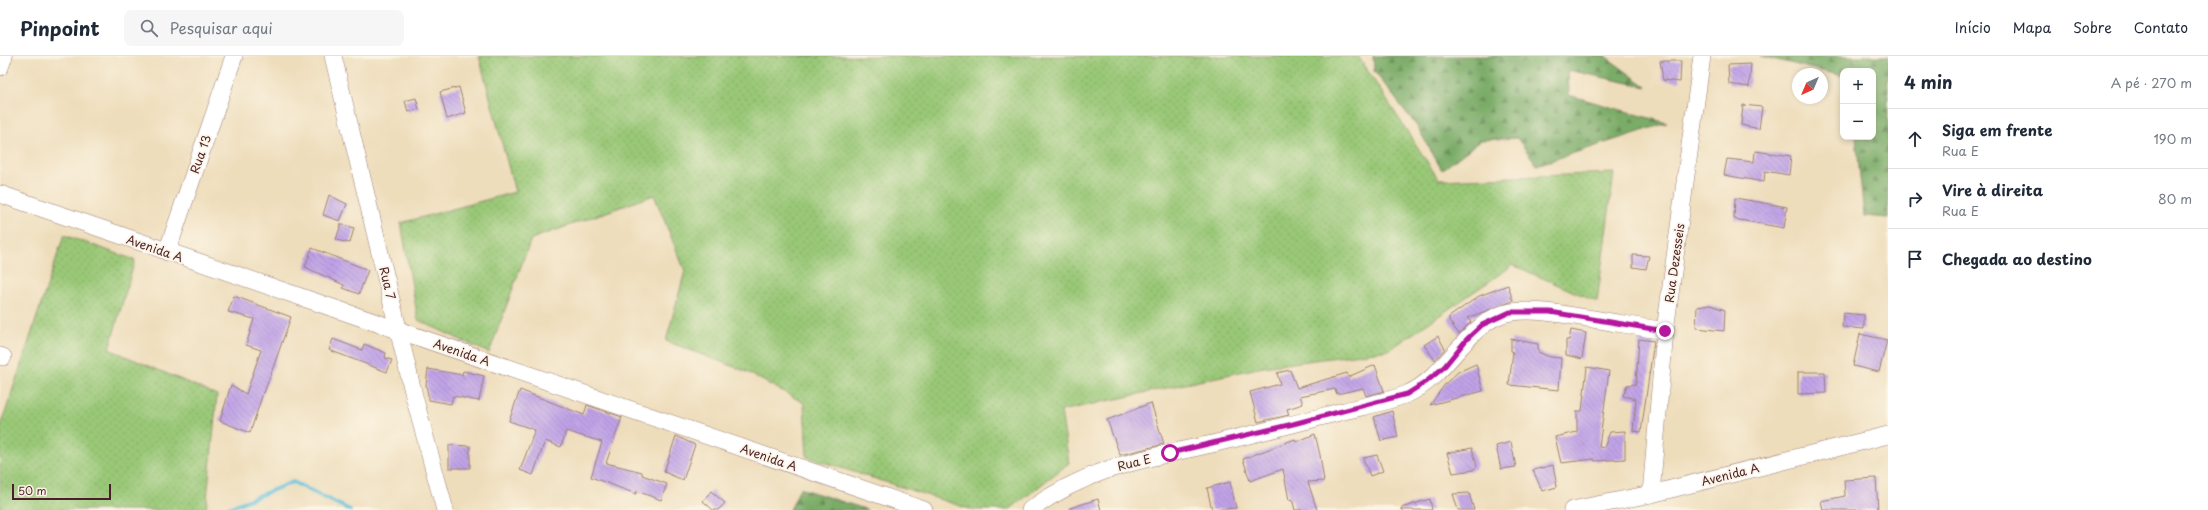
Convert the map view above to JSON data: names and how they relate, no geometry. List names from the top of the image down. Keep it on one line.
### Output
{"streets":{"street":["Rua 13","Avenida A","Rua Dezesseis","Rua 7","Rua E"]},"crossings":[["Rua 13","Avenida A"],["Avenida A","Rua Dezesseis"],["Avenida A","Rua 7"],["Rua Dezesseis","Rua E"]],"scale_bar":"50 m","north":"bottom left","page":{"header":"Pinpoint","search":"Pesquisar aqui","nav":["Início","Mapa","Sobre","Contato"],"heading":["4 min","A pé · 270 m"],"map_buttons":["+","−"],"list":[["Siga em frente","Rua E","190 m"],["Vire à direita","Rua E","80 m"],"Chegada ao destino"],"scale":"50 m"}}
